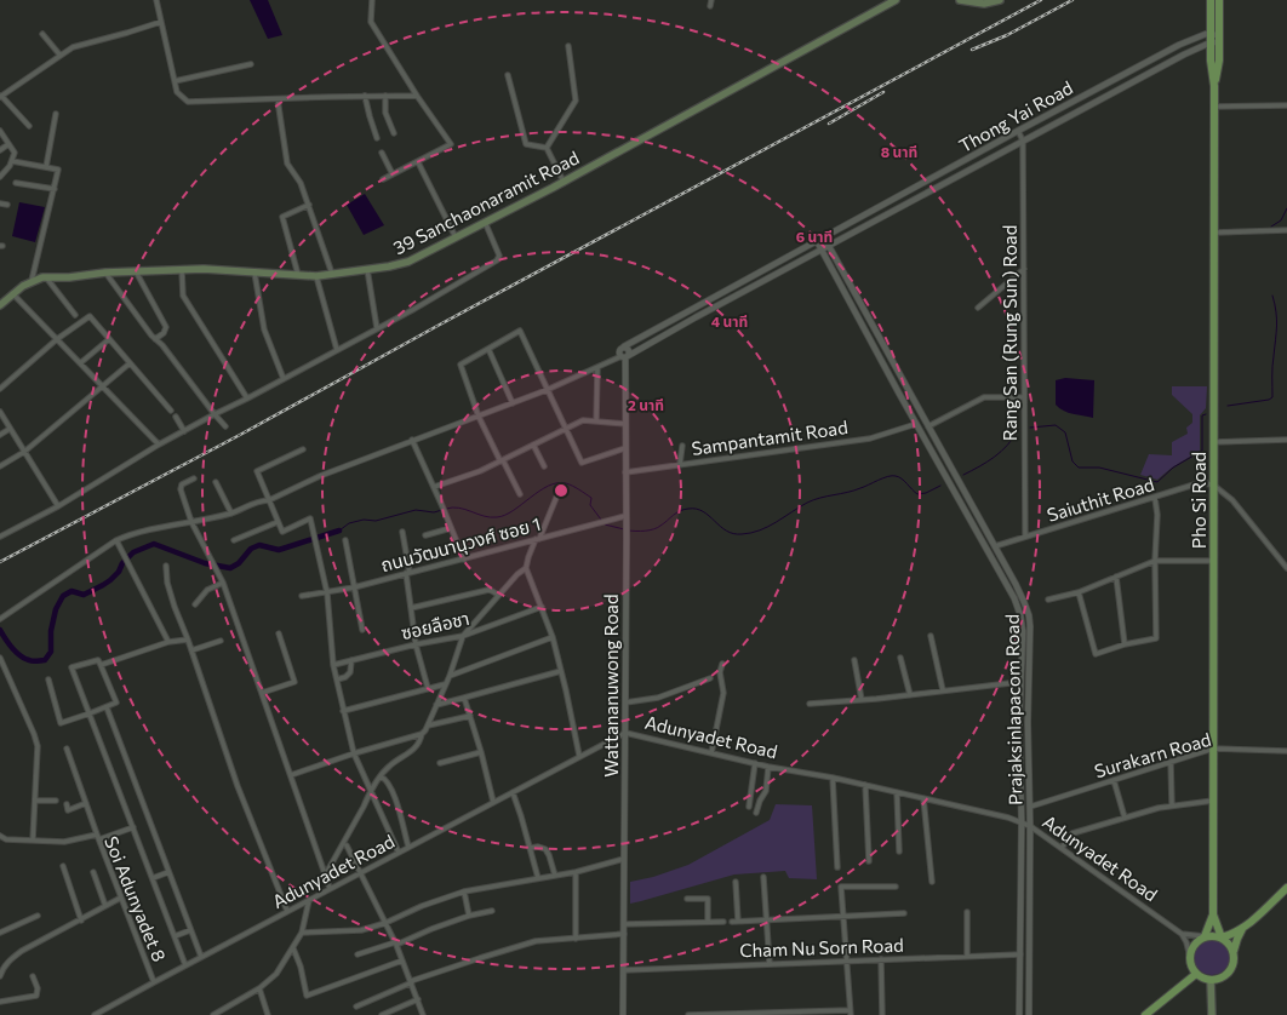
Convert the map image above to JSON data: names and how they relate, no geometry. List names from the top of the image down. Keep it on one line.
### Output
{"streets":{"main road":["39 Sanchaonaramit Road","Pho Si Road"],"street":["Thong Yai Road","Rang San (Rung Sun) Road","Sampantamit Road","Saiuthit Road","ถนนวัฒนานุวงศ์ ซอย 1","ซอยลือชา","Wattananuwong Road","Prajaksinlapacom Road","Adunyadet Road","Surakarn Road","Soi Adunyadet 8","Cham Nu Sorn Road"]},"crossings":[["Thong Yai Road","Rang San (Rung Sun) Road"],["Thong Yai Road","Pho Si Road"],["Thong Yai Road","Wattananuwong Road"],["Thong Yai Road","Prajaksinlapacom Road"],["Rang San (Rung Sun) Road","Saiuthit Road"],["Sampantamit Road","Wattananuwong Road"],["Sampantamit Road","Prajaksinlapacom Road"],["Saiuthit Road","Pho Si Road"],["Saiuthit Road","Prajaksinlapacom Road"],["Pho Si Road","Adunyadet Road"],["Pho Si Road","Surakarn Road"],["ถนนวัฒนานุวงศ์ ซอย 1","Wattananuwong Road"],["Wattananuwong Road","Adunyadet Road"],["Wattananuwong Road","Cham Nu Sorn Road"],["Prajaksinlapacom Road","Adunyadet Road"],["Prajaksinlapacom Road","Surakarn Road"],["Prajaksinlapacom Road","Cham Nu Sorn Road"],["Adunyadet Road","Soi Adunyadet 8"]],"rings":["8 นาที","6 นาที","4 นาที","2 นาที"]}
